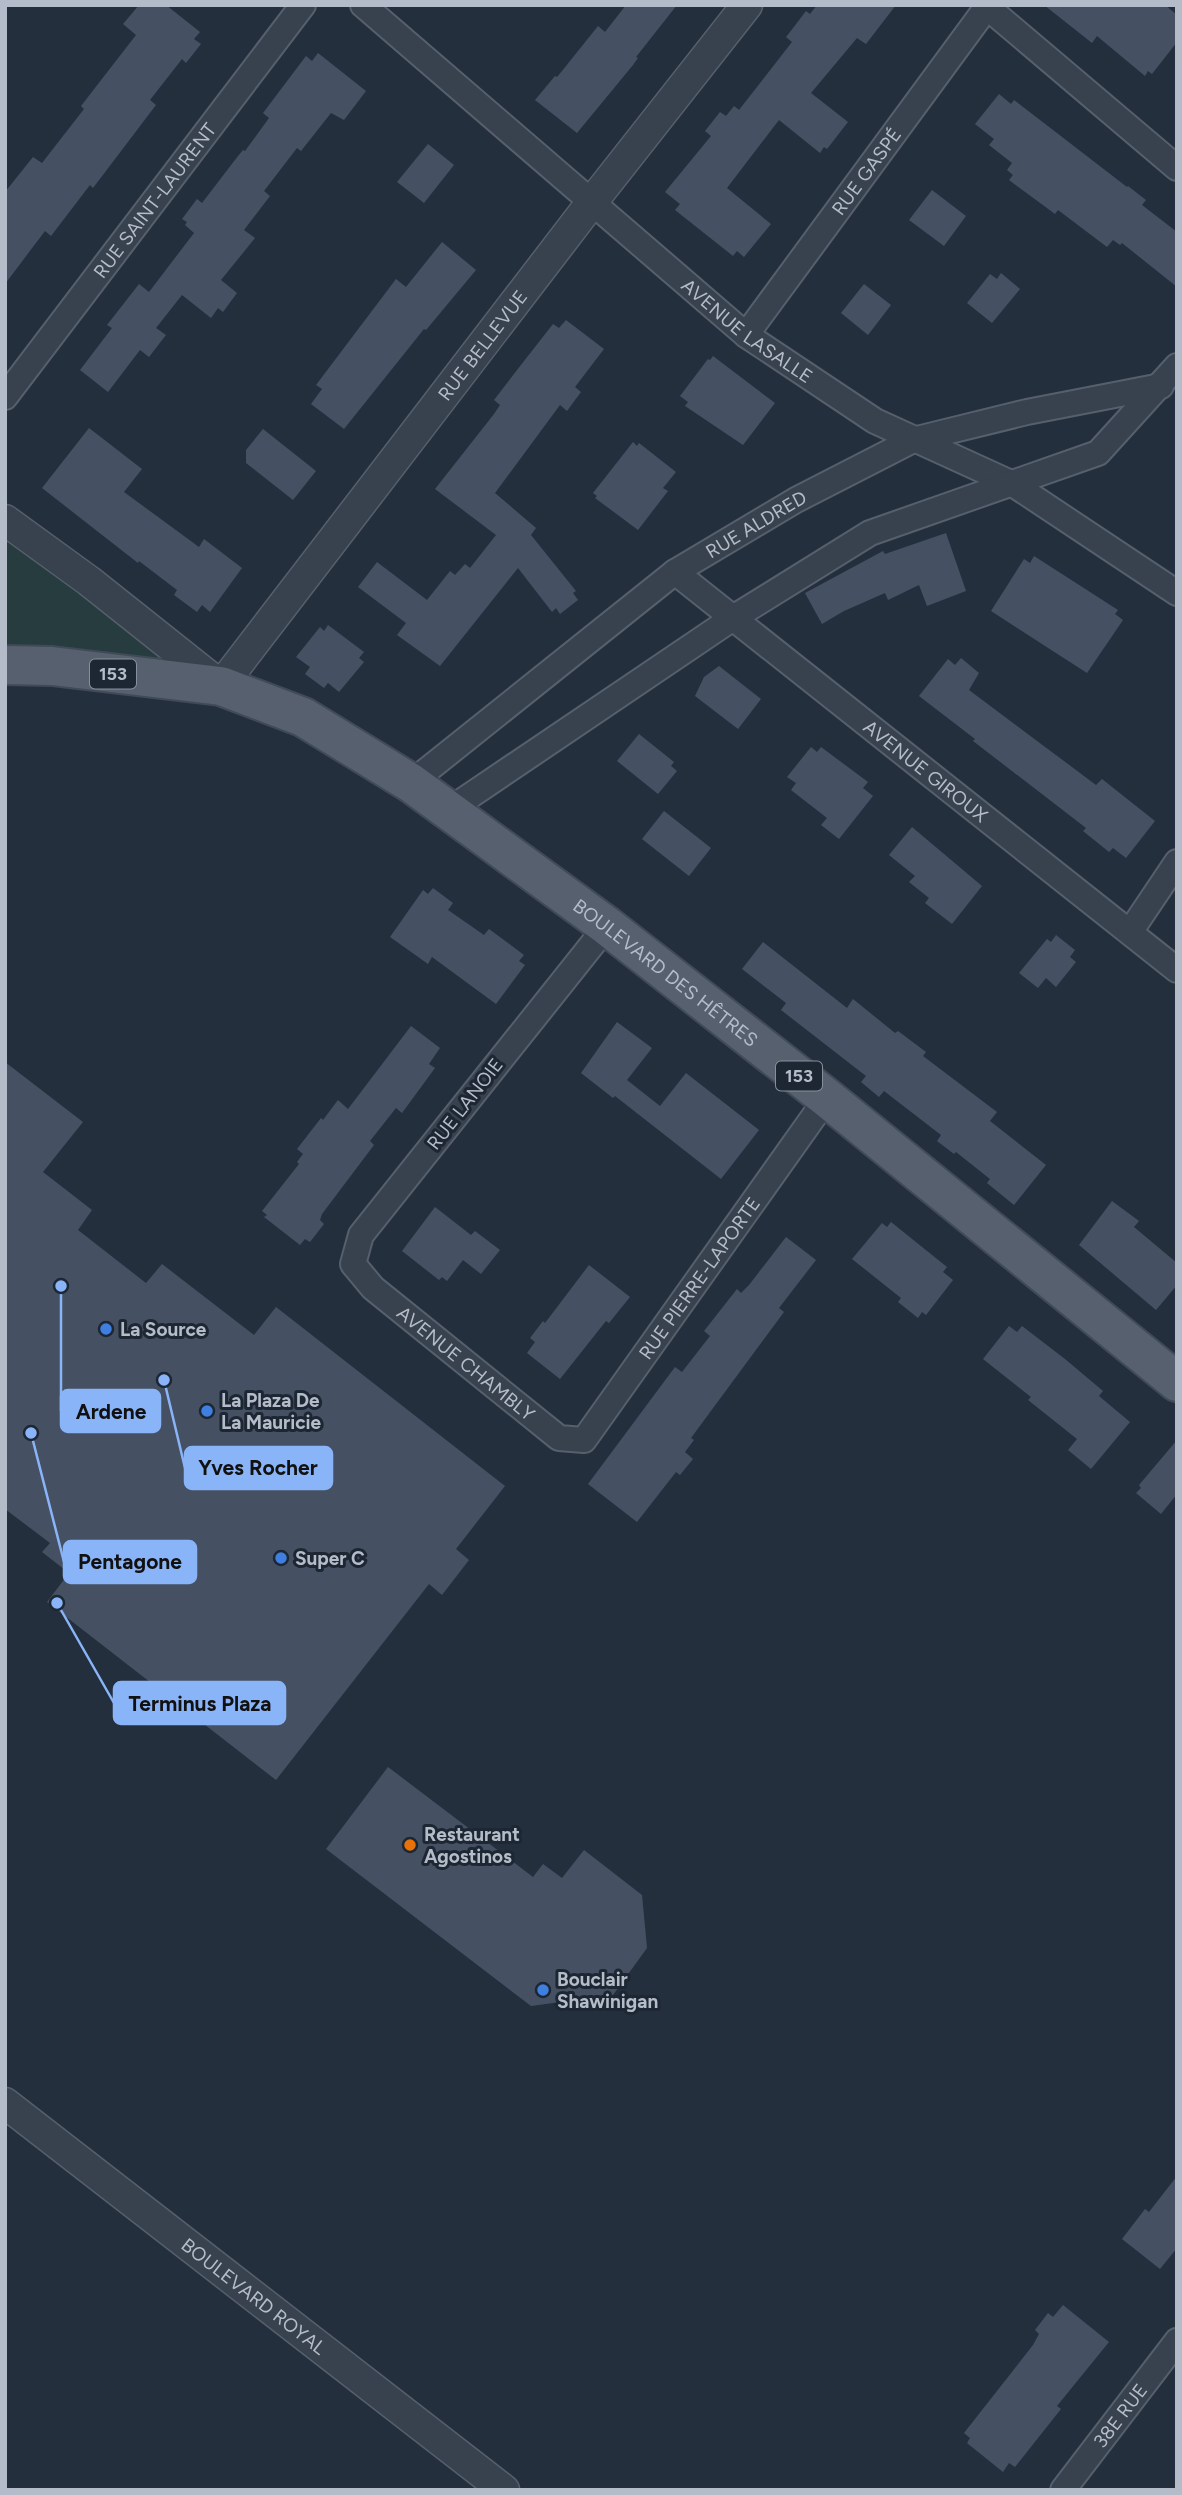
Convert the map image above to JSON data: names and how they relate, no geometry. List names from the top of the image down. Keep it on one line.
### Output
{"streets":{"main road":["153","BOULEVARD DES HÊTRES"],"street":["RUE GASPÉ","RUE SAINT-LAURENT","AVENUE LASALLE","RUE BELLEVUE","RUE ALDRED","AVENUE GIROUX","RUE LANOIE","RUE PIERRE-LAPORTE","AVENUE CHAMBLY","BOULEVARD ROYAL","38E RUE"]},"crossings":[["RUE GASPÉ","AVENUE LASALLE"],["AVENUE LASALLE","RUE BELLEVUE"],["AVENUE LASALLE","RUE ALDRED"],["RUE BELLEVUE","153"],["RUE ALDRED","153"],["RUE ALDRED","AVENUE GIROUX"],["RUE ALDRED","BOULEVARD DES HÊTRES"],["153","BOULEVARD DES HÊTRES"],["BOULEVARD DES HÊTRES","RUE LANOIE"],["BOULEVARD DES HÊTRES","RUE PIERRE-LAPORTE"],["RUE LANOIE","AVENUE CHAMBLY"],["RUE PIERRE-LAPORTE","AVENUE CHAMBLY"]],"places":["Ardene","La Source","Yves Rocher","La Plaza De La Mauricie","Pentagone","Super C","Terminus Plaza","Restaurant Agostinos","Bouclair Shawinigan"]}
